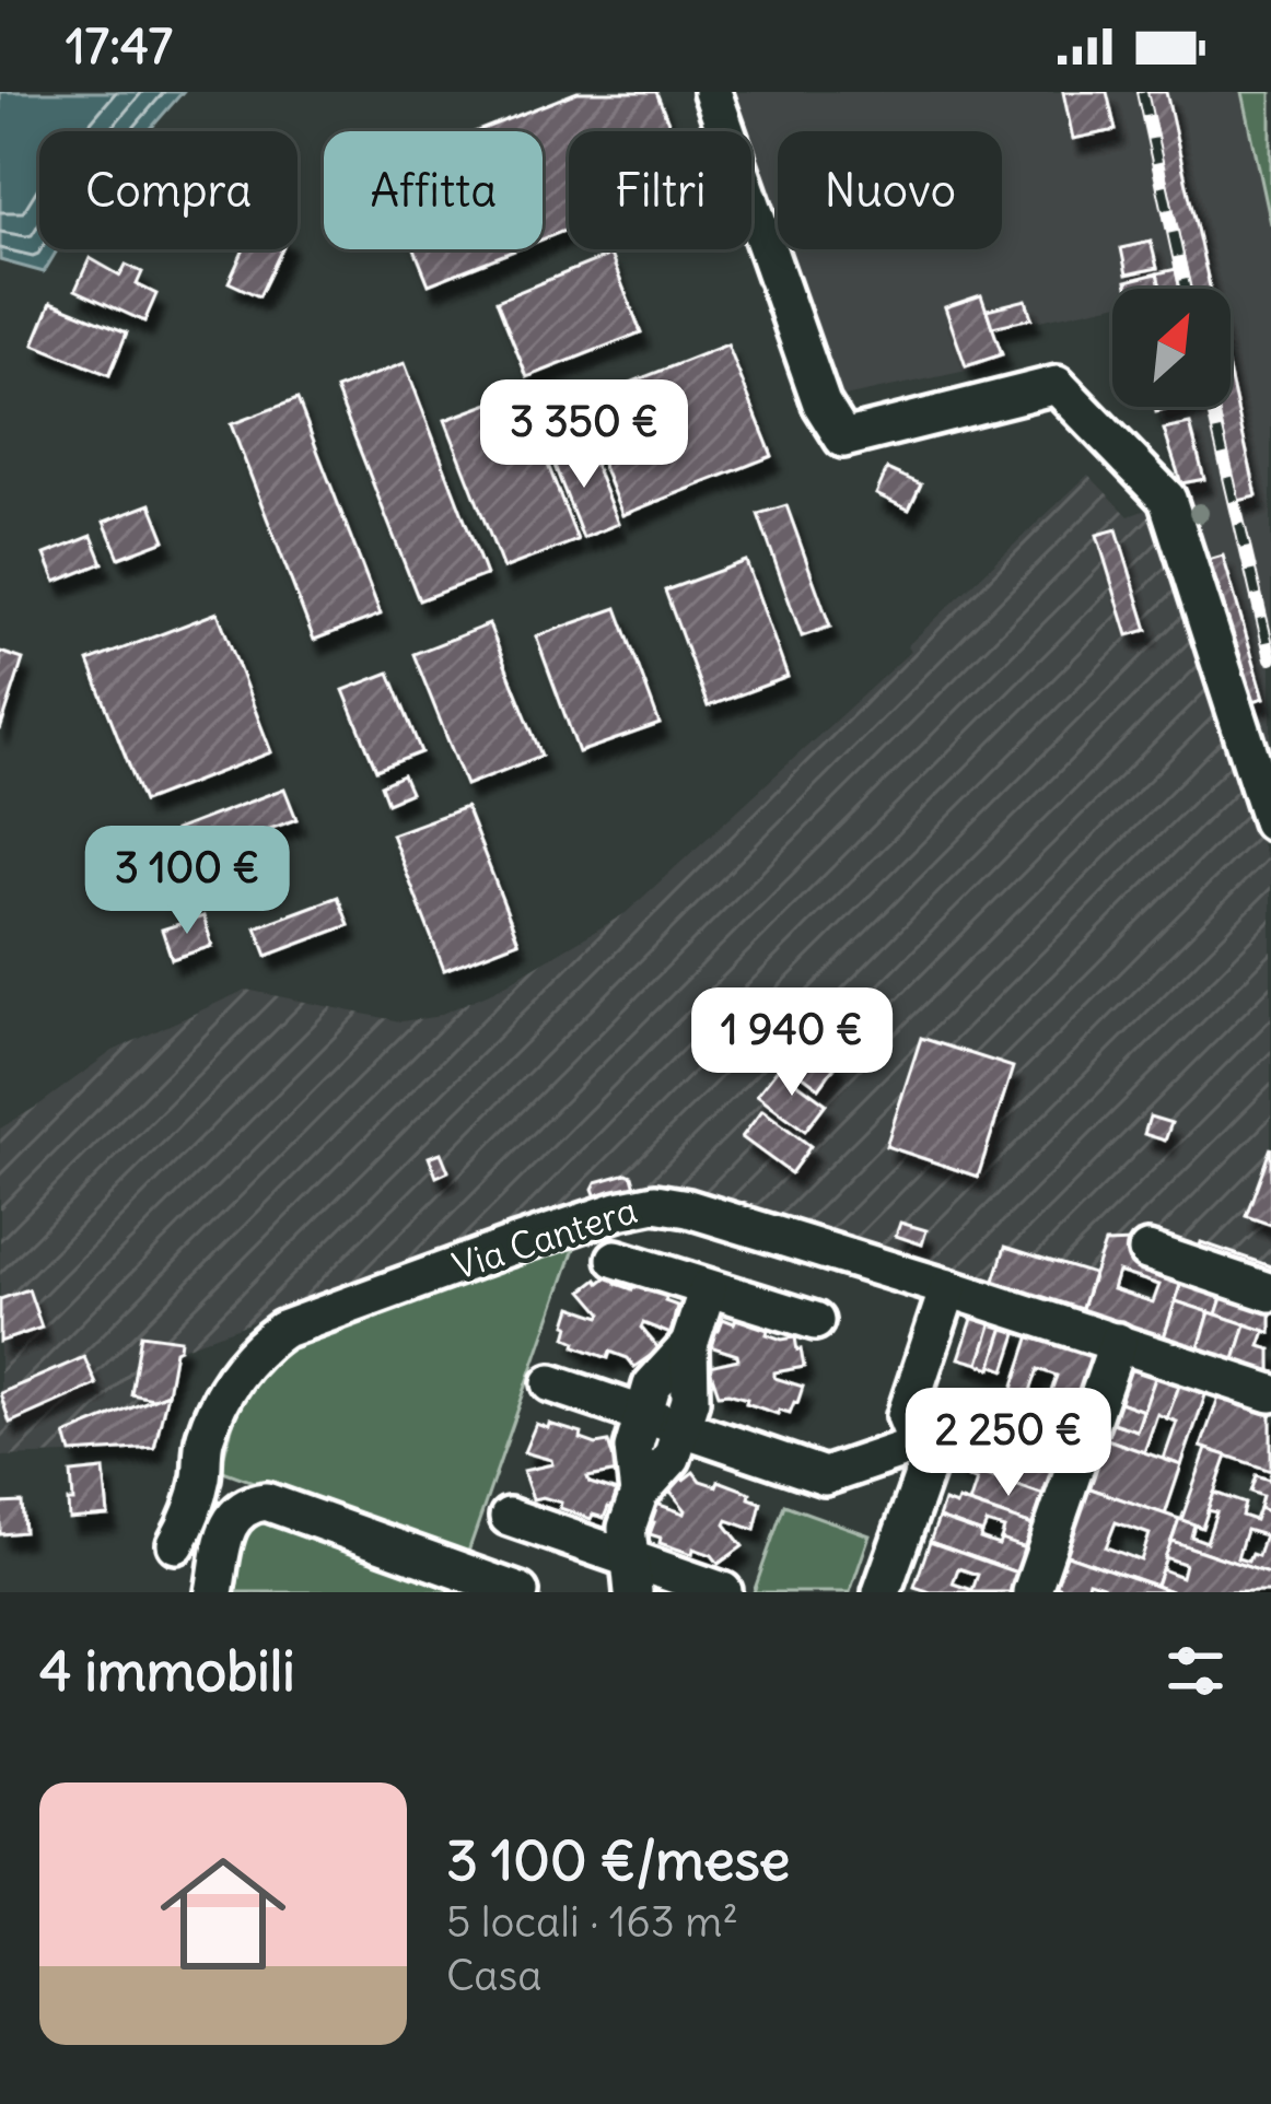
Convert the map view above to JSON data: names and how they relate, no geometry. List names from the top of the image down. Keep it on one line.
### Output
{"streets":{"street":["Via Cantera"]},"north":"top right","page":{"status":"17:47","chip":["Compra","Affitta","Filtri","Nuovo"],"price":["3 350 €","3 100 €","1 940 €","2 250 €"],"heading":"4 immobili","list":[{"name":"3 100 €/mese","note":"5 locali · 163 m² · Casa"}]}}
